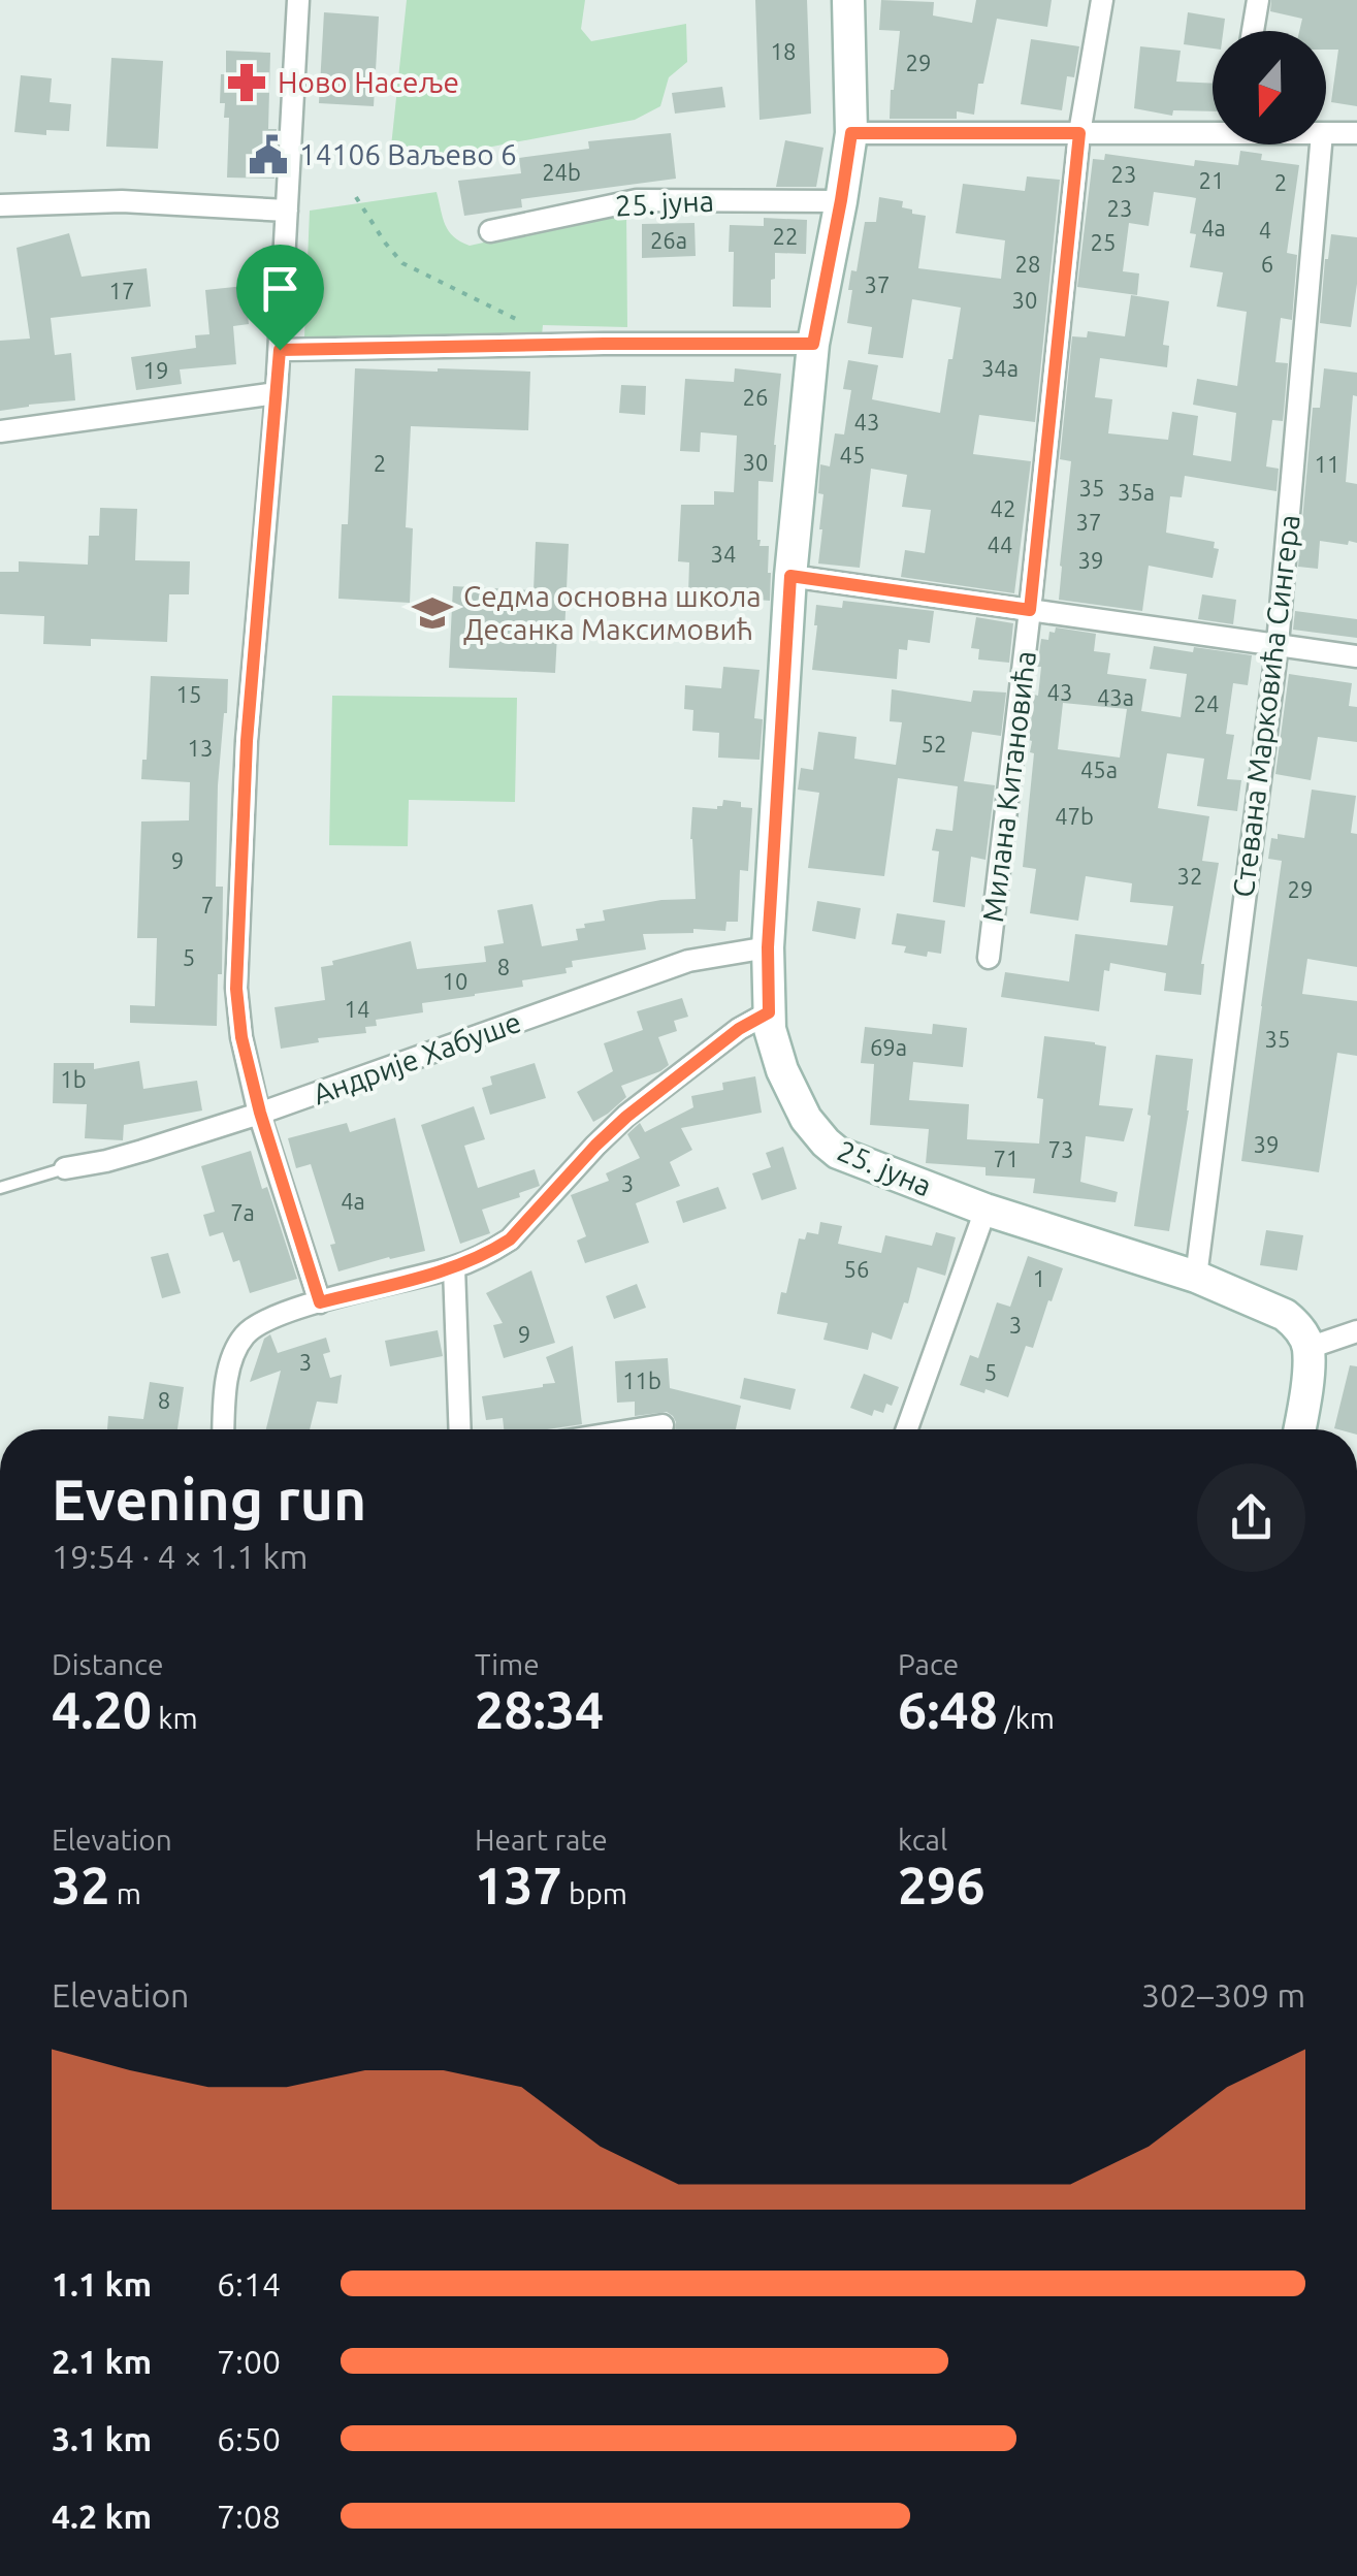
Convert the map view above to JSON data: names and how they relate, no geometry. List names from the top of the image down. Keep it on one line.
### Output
{"streets":{"street":["25. јуна","Стевана Марковића Сингера","Милана Китановића","Андрије Хабуше"]},"crossings":[["25. јуна","Стевана Марковића Сингера"],["25. јуна","Андрије Хабуше"]],"places":{"pharmacy":["Ново Насеље"],"public building":["14106 Ваљево 6"],"school or university":["Седма основна школа Десанка Максимовић"]},"house_numbers":["18","29","24b","23","21","2","23","4a","4","22","26a","25","28","6","37","17","30","34a","19","26","43","45","30","2","11","35","35a","42","37","44","34","39","43","15","43a","24","52","13","45a","47b","9","32","29","7","5","8","10","14","35","69a","1b","39","73","71","3","4a","7a","56","1","3","9","3","5","11b","8"],"north":"bottom","page":{"heading":["Evening run","19:54 · 4 × 1.1 km"],"stats":[["Distance","4.20 km"],["Time","28:34"],["Pace","6:48 /km"],["Elevation","32 m"],["Heart rate","137 bpm"],["kcal","296"]],"chart":["Elevation","302–309 m"],"list":[{"name":"1.1 km","note":"6:14"},{"name":"2.1 km","note":"7:00"},{"name":"3.1 km","note":"6:50"},{"name":"4.2 km","note":"7:08"}]}}
